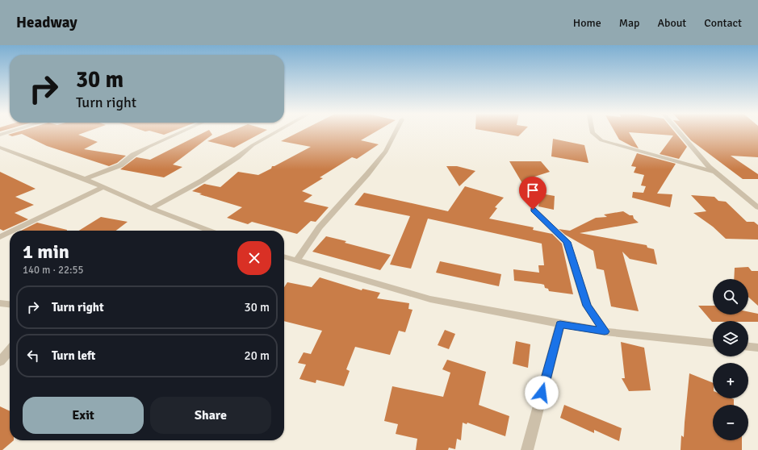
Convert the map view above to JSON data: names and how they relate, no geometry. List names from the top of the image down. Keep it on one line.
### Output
{"page":{"header":"Headway","nav":["Home","Map","About","Contact"],"turn":["30 m","Turn right"],"heading":["1 min","140 m · 22:55"],"map_buttons":["+","−"],"list":[{"name":"Turn right","value":"30 m"},{"name":"Turn left","value":"20 m"}],"buttons":["Exit","Share"]}}
